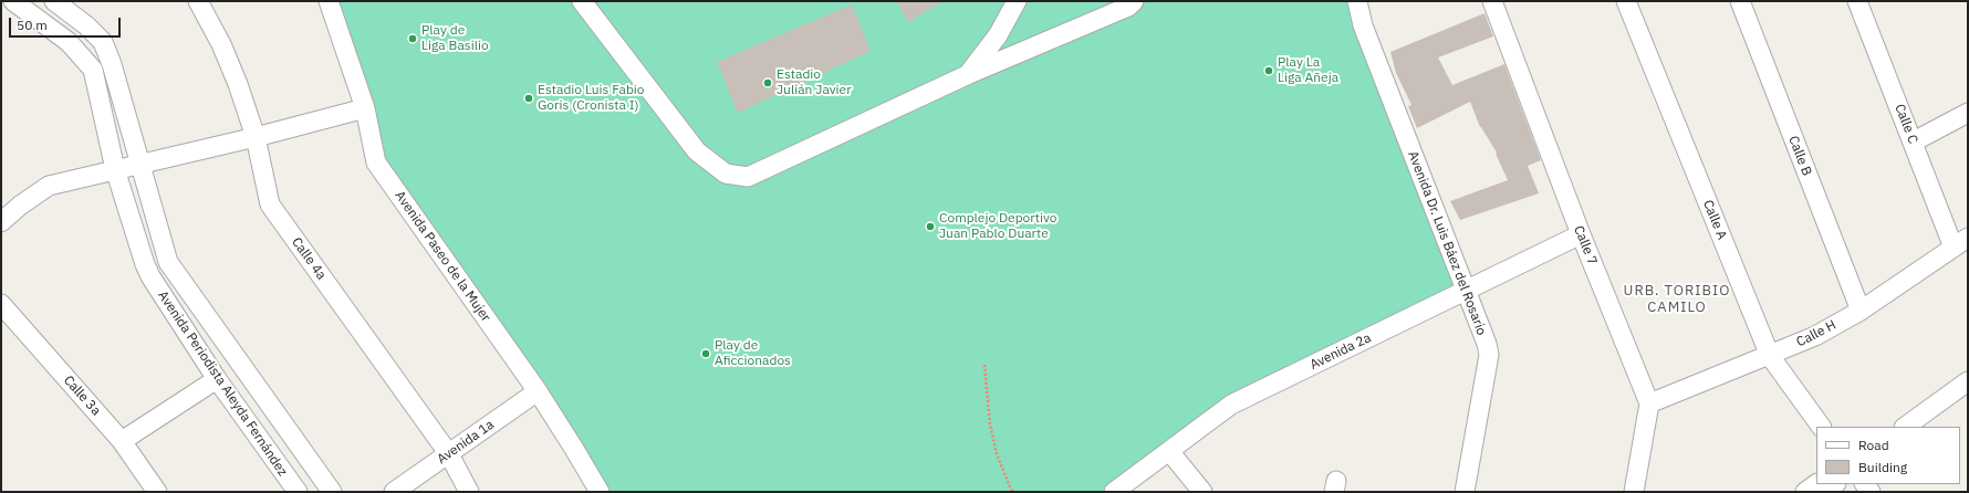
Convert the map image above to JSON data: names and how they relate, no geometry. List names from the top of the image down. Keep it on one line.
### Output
{"streets":{"street":["Calle C","Calle B","Calle A","Avenida Dr. Luis Báez del Rosario","Calle 7","Avenida Paseo de la Mujer","Calle 4a","Calle H","Avenida 2a","Avenida Periodista Aleyda Fernández","Calle 3a","Avenida 1a"]},"crossings":[["Calle C","Calle H"],["Calle B","Calle H"],["Calle A","Calle H"],["Avenida Dr. Luis Báez del Rosario","Avenida 2a"],["Calle 7","Calle H"],["Calle 7","Avenida 2a"],["Avenida Paseo de la Mujer","Avenida 1a"],["Calle 4a","Avenida 1a"]],"districts":["URB. TORIBIO CAMILO"],"places":["Play de Liga Basilio","Play La Liga Añeja","Estadio Julián Javier","Estadio Luis Fabio Goris (Cronista I)","Complejo Deportivo Juan Pablo Duarte","Play de Aficcionados"],"legend":["Road","Building"],"scale_bar":"50 m"}
